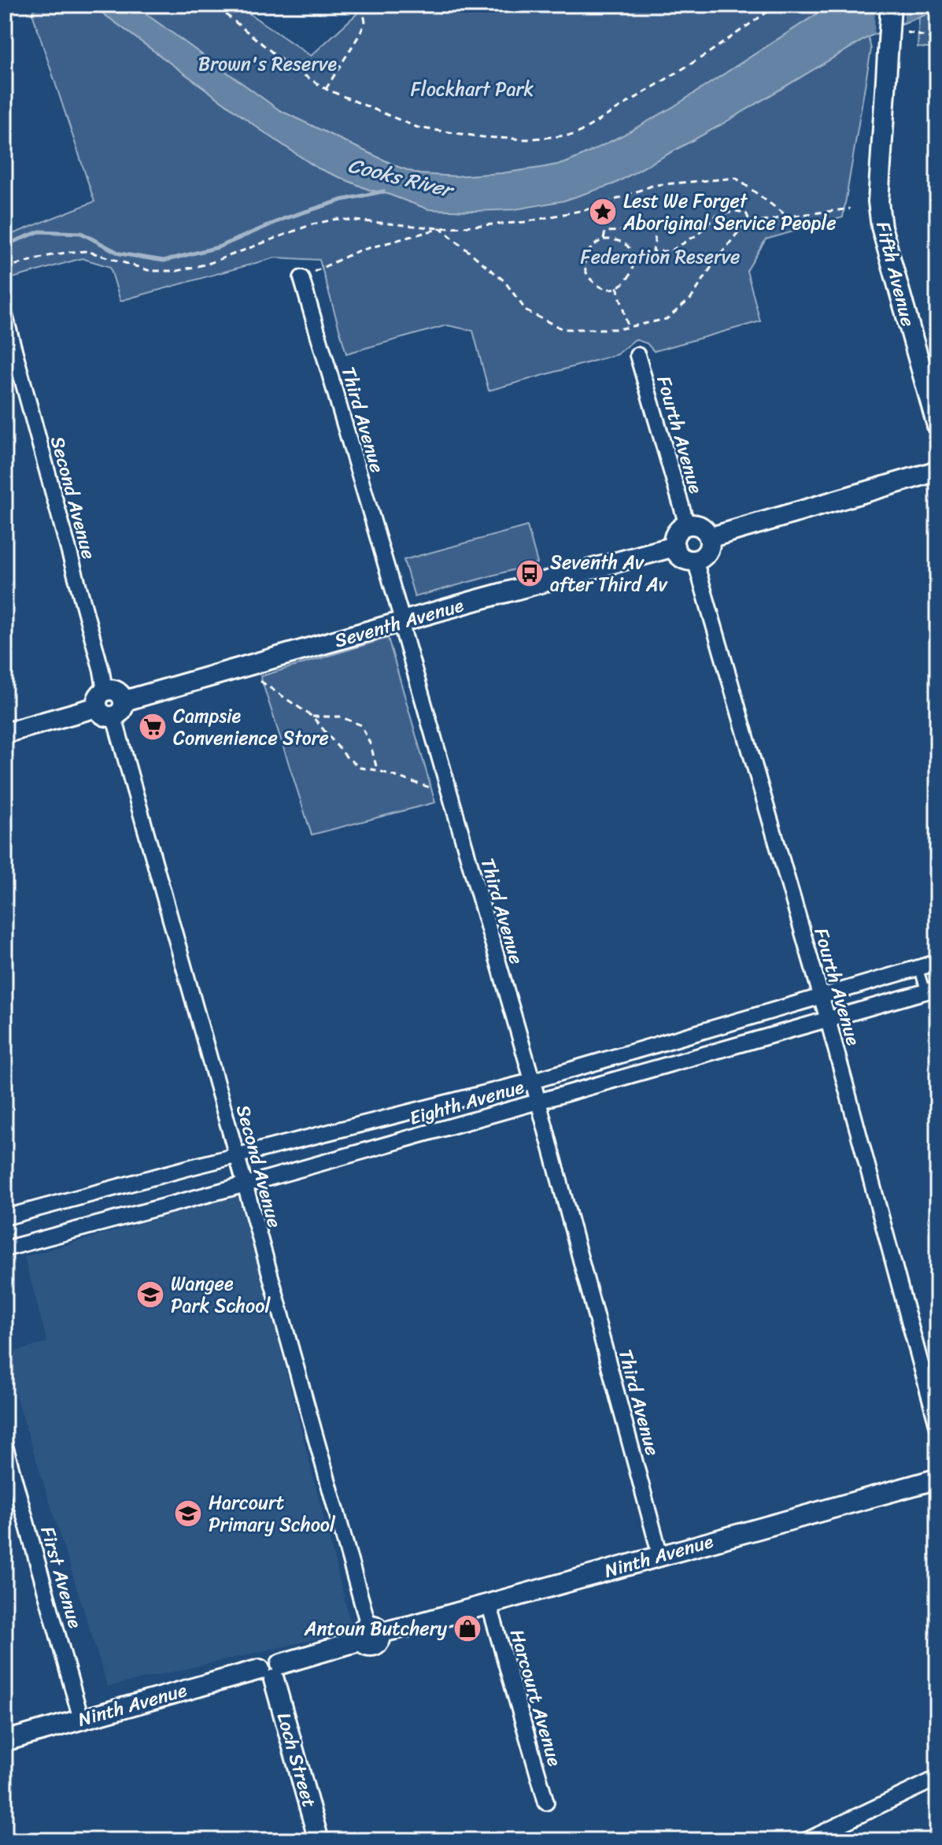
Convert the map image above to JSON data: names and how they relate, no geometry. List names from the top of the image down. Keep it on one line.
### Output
{"streets":{"main road":["Fifth Avenue","Seventh Avenue","Ninth Avenue","Loch Street"],"street":["Third Avenue","Fourth Avenue","Second Avenue","Eighth Avenue","First Avenue","Harcourt Avenue"]},"crossings":[["Third Avenue","Seventh Avenue"],["Third Avenue","Eighth Avenue"],["Third Avenue","Ninth Avenue"],["Fourth Avenue","Seventh Avenue"],["Fourth Avenue","Eighth Avenue"],["Second Avenue","Seventh Avenue"],["Second Avenue","Eighth Avenue"],["Second Avenue","Ninth Avenue"],["Ninth Avenue","First Avenue"],["Ninth Avenue","Harcourt Avenue"],["Ninth Avenue","Loch Street"]],"water":["Cooks River"],"parks":["Brown's Reserve","Flockhart Park","Federation Reserve"],"places":{"place":["Lest We Forget Aboriginal Service People"],"bus stop":["Seventh Av after Third Av"],"supermarket":["Campsie Convenience Store"],"school or university":["Wangee Park School","Harcourt Primary School"],"shop":["Antoun Butchery"]}}
